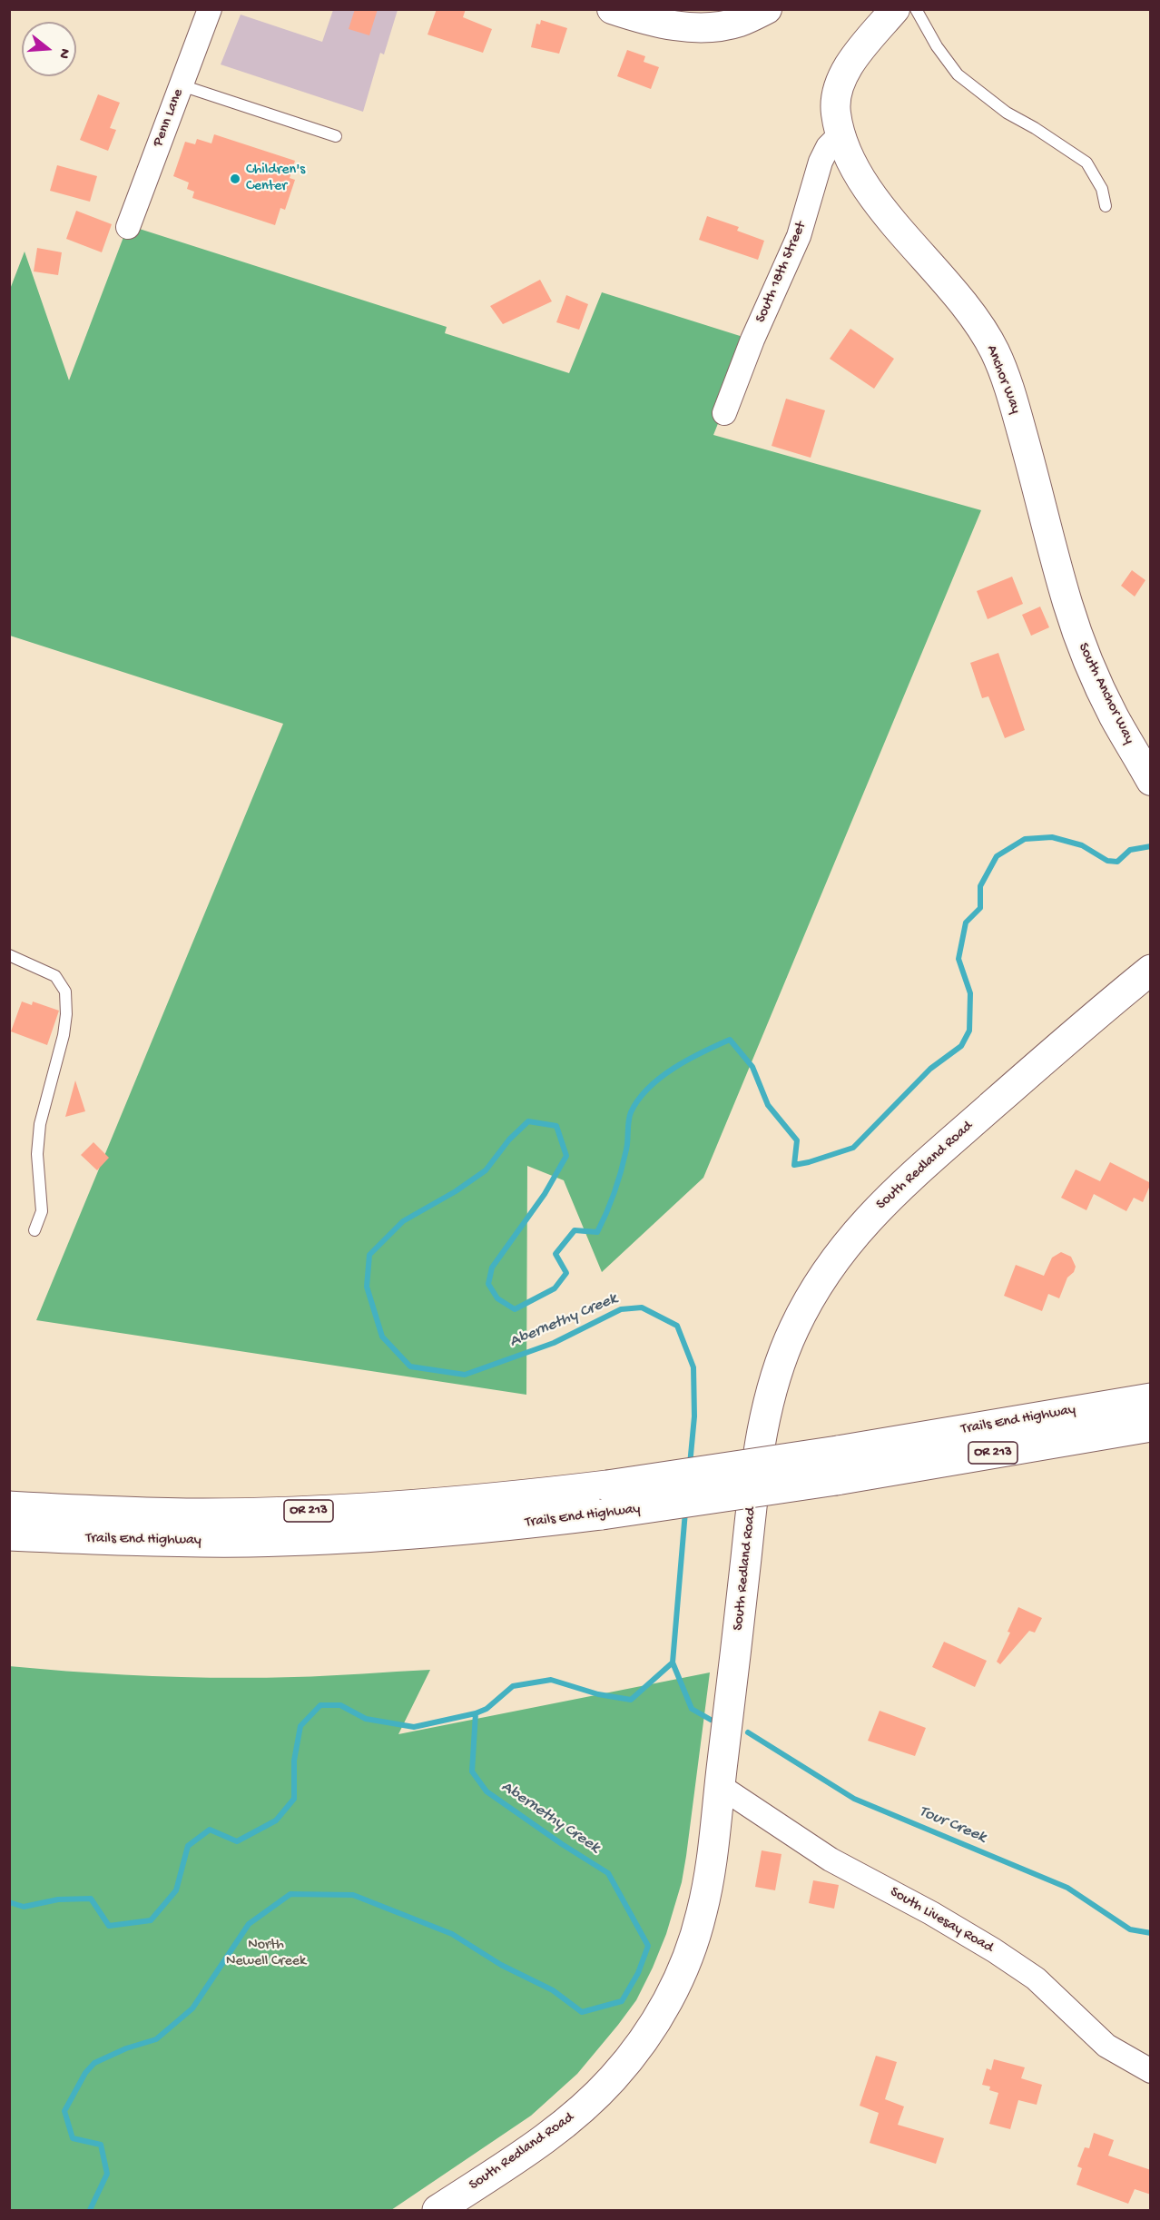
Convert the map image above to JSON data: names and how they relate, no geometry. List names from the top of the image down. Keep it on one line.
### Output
{"streets":{"main road":["South Redland Road","Trails End Highway","OR 213"],"street":["Penn Lane","South 18th Street","Anchor Way","South Anchor Way","South Livesay Road"]},"crossings":[["South 18th Street","Anchor Way"],["Anchor Way","South Anchor Way"],["South Redland Road","South Livesay Road"]],"water":["Abernethy Creek","Tour Creek"],"parks":["North Newell Creek"],"places":["Children's Center"],"north":"right"}
